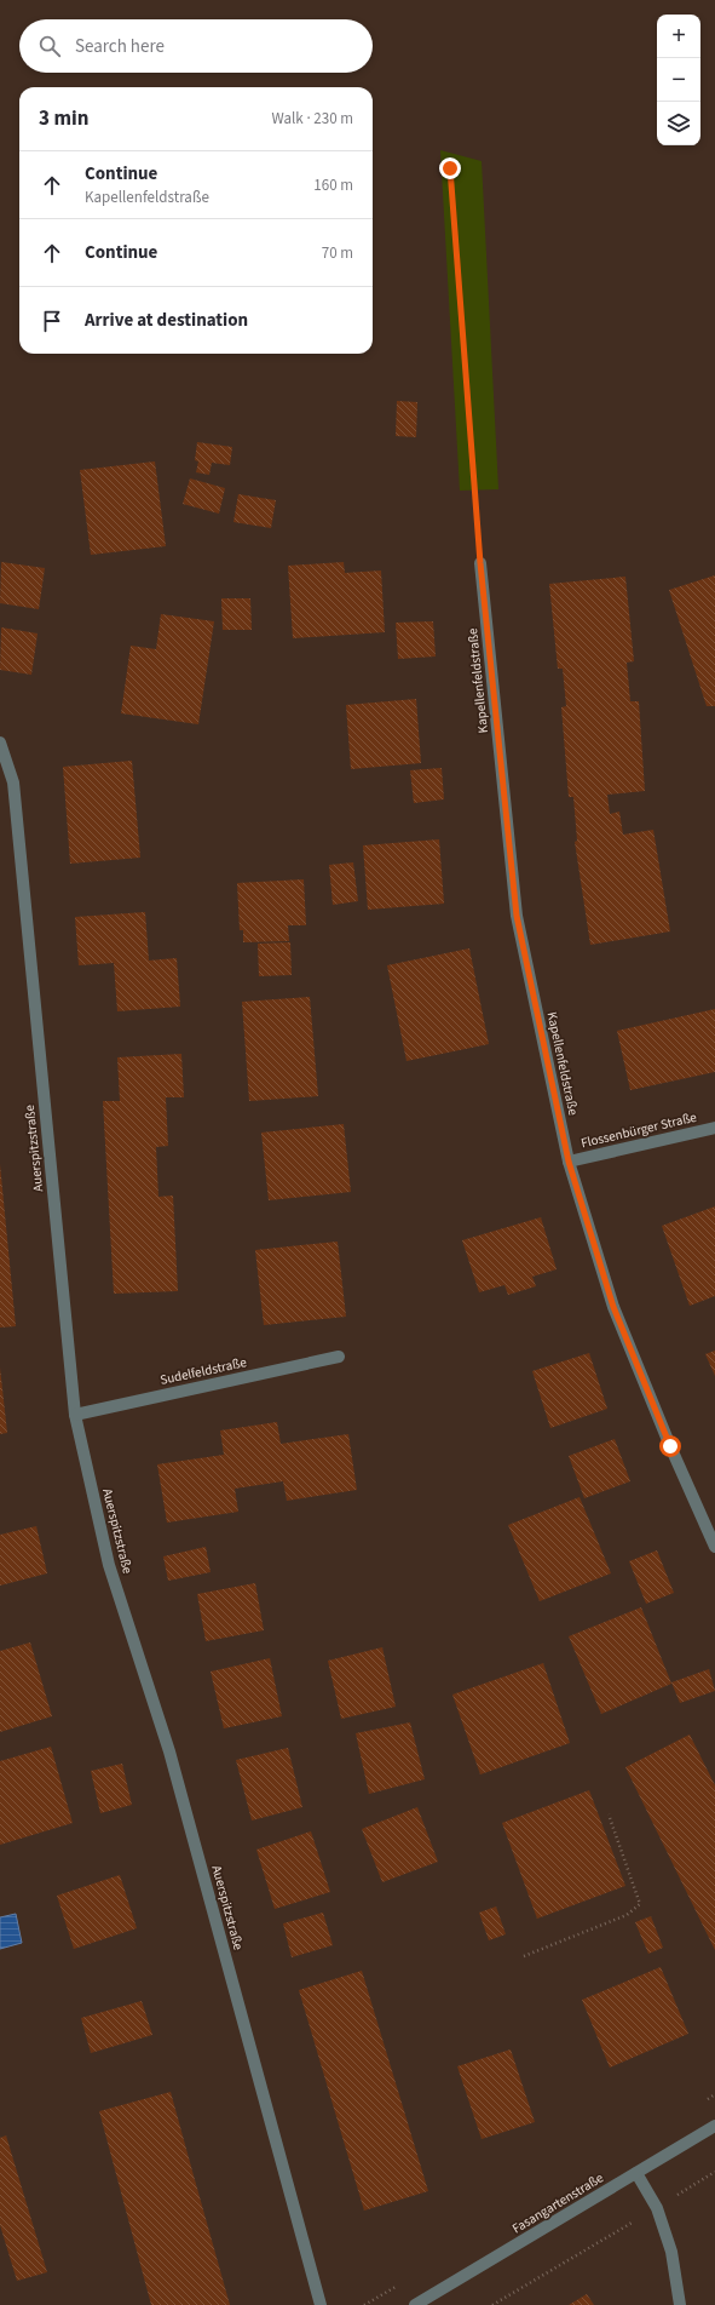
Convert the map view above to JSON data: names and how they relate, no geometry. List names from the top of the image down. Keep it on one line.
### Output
{"streets":{"street":["Kapellenfeldstraße","Flossenbürger Straße","Auerspitzstraße","Sudelfeldstraße","Fasangartenstraße"]},"crossings":[["Kapellenfeldstraße","Flossenbürger Straße"],["Auerspitzstraße","Sudelfeldstraße"]],"page":{"map_buttons":["+","−"],"search":"Search here","heading":["3 min","Walk · 230 m"],"list":[["Continue","Kapellenfeldstraße","160 m"],["Continue","70 m"],"Arrive at destination"]}}
